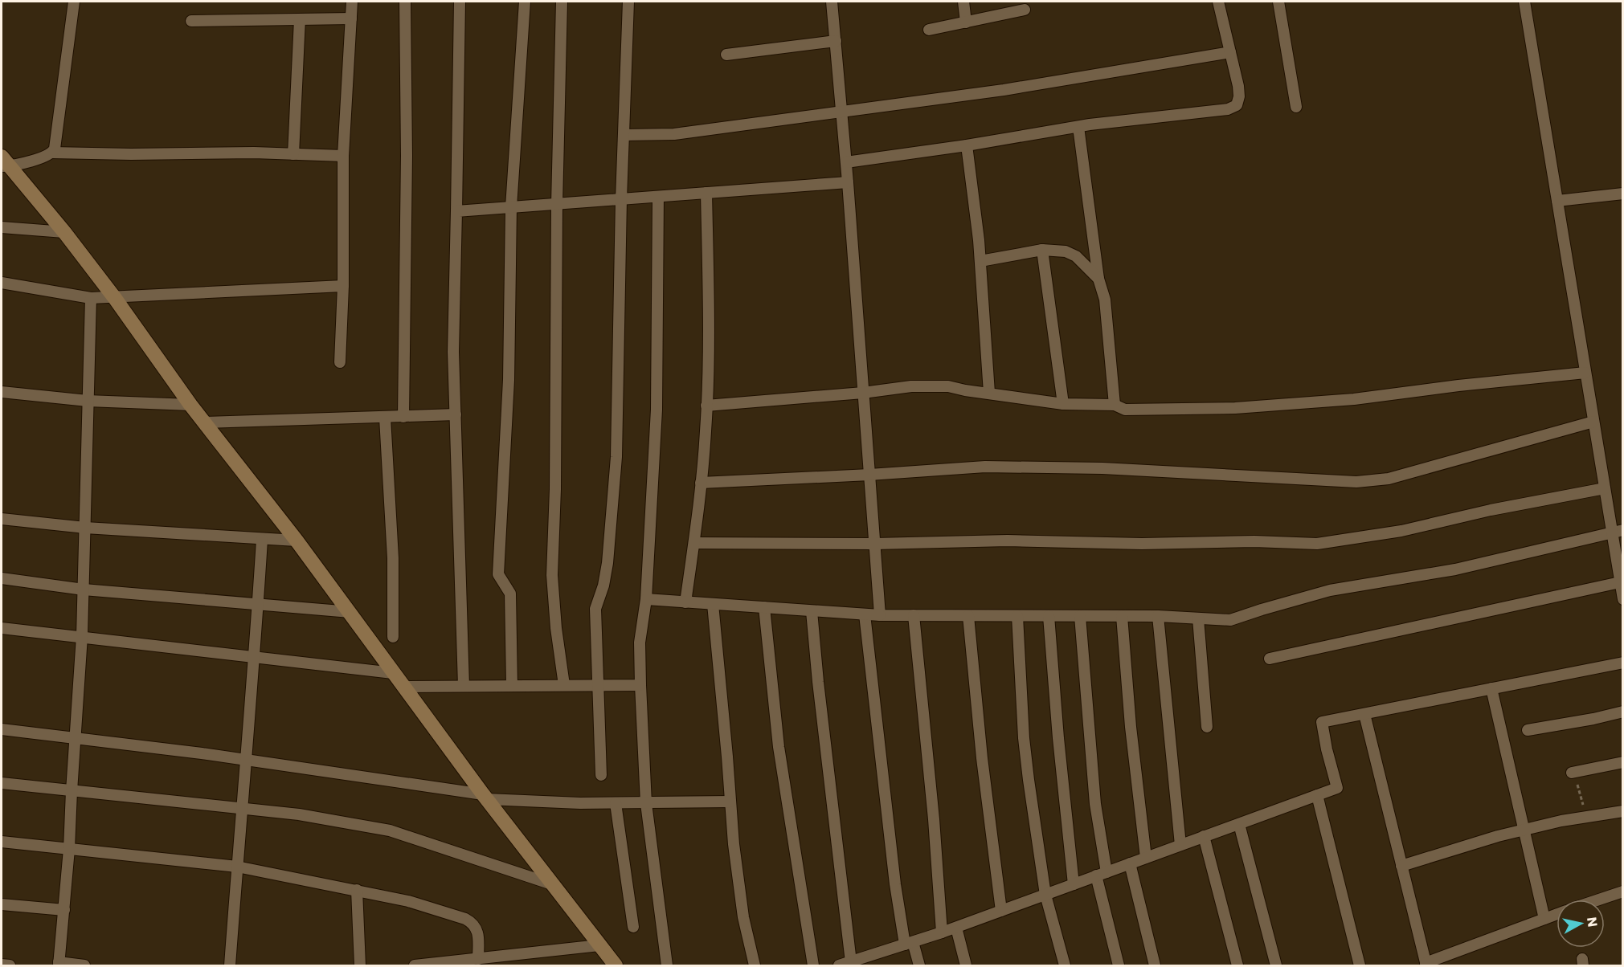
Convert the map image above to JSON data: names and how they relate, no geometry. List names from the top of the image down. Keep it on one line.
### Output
{"north":"right"}
